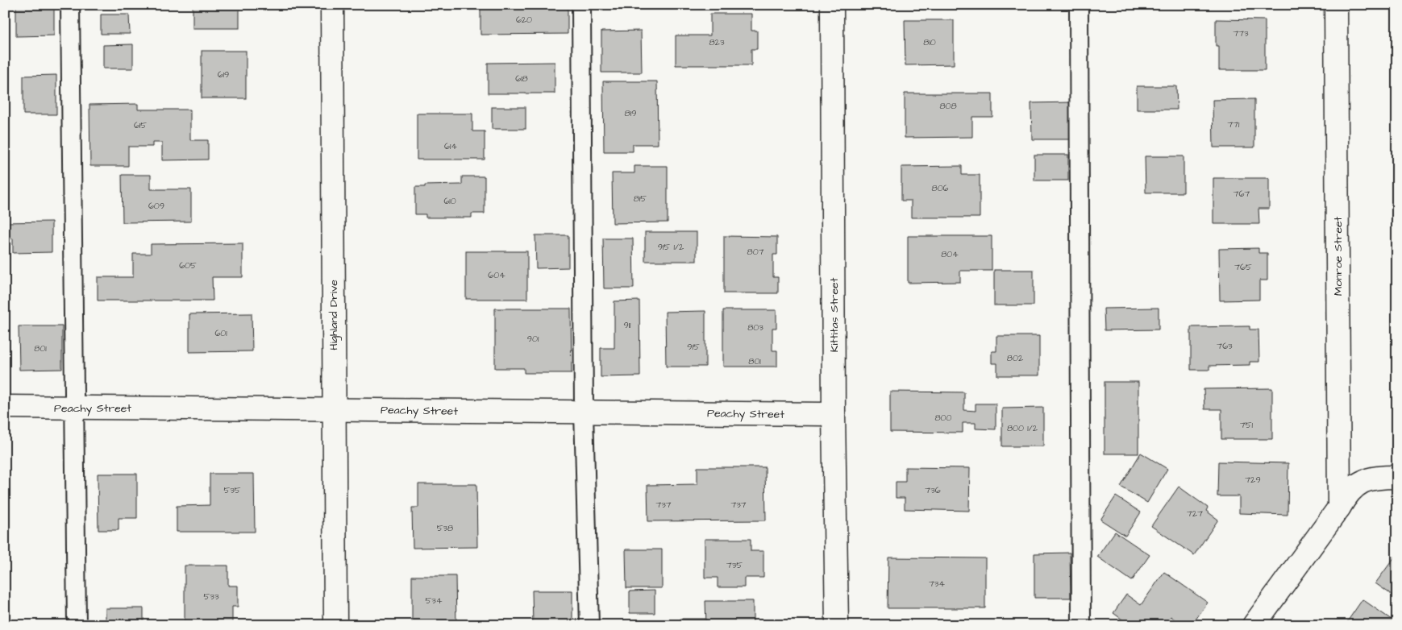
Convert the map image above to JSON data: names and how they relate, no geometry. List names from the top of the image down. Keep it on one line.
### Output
{"streets":{"street":["Monroe Street","Highland Drive","Kittitas Street","Peachy Street"]},"crossings":[["Highland Drive","Peachy Street"],["Kittitas Street","Peachy Street"]],"house_numbers":["620","773","823","810","619","618","808","819","771","615","614","806","767","815","610","609","915 1/2","807","804","605","765","604","911","803","601","901","763","915","801","802","801","800","751","800 1/2","729","535","736","737","737","727","538","735","734","533","534"]}
